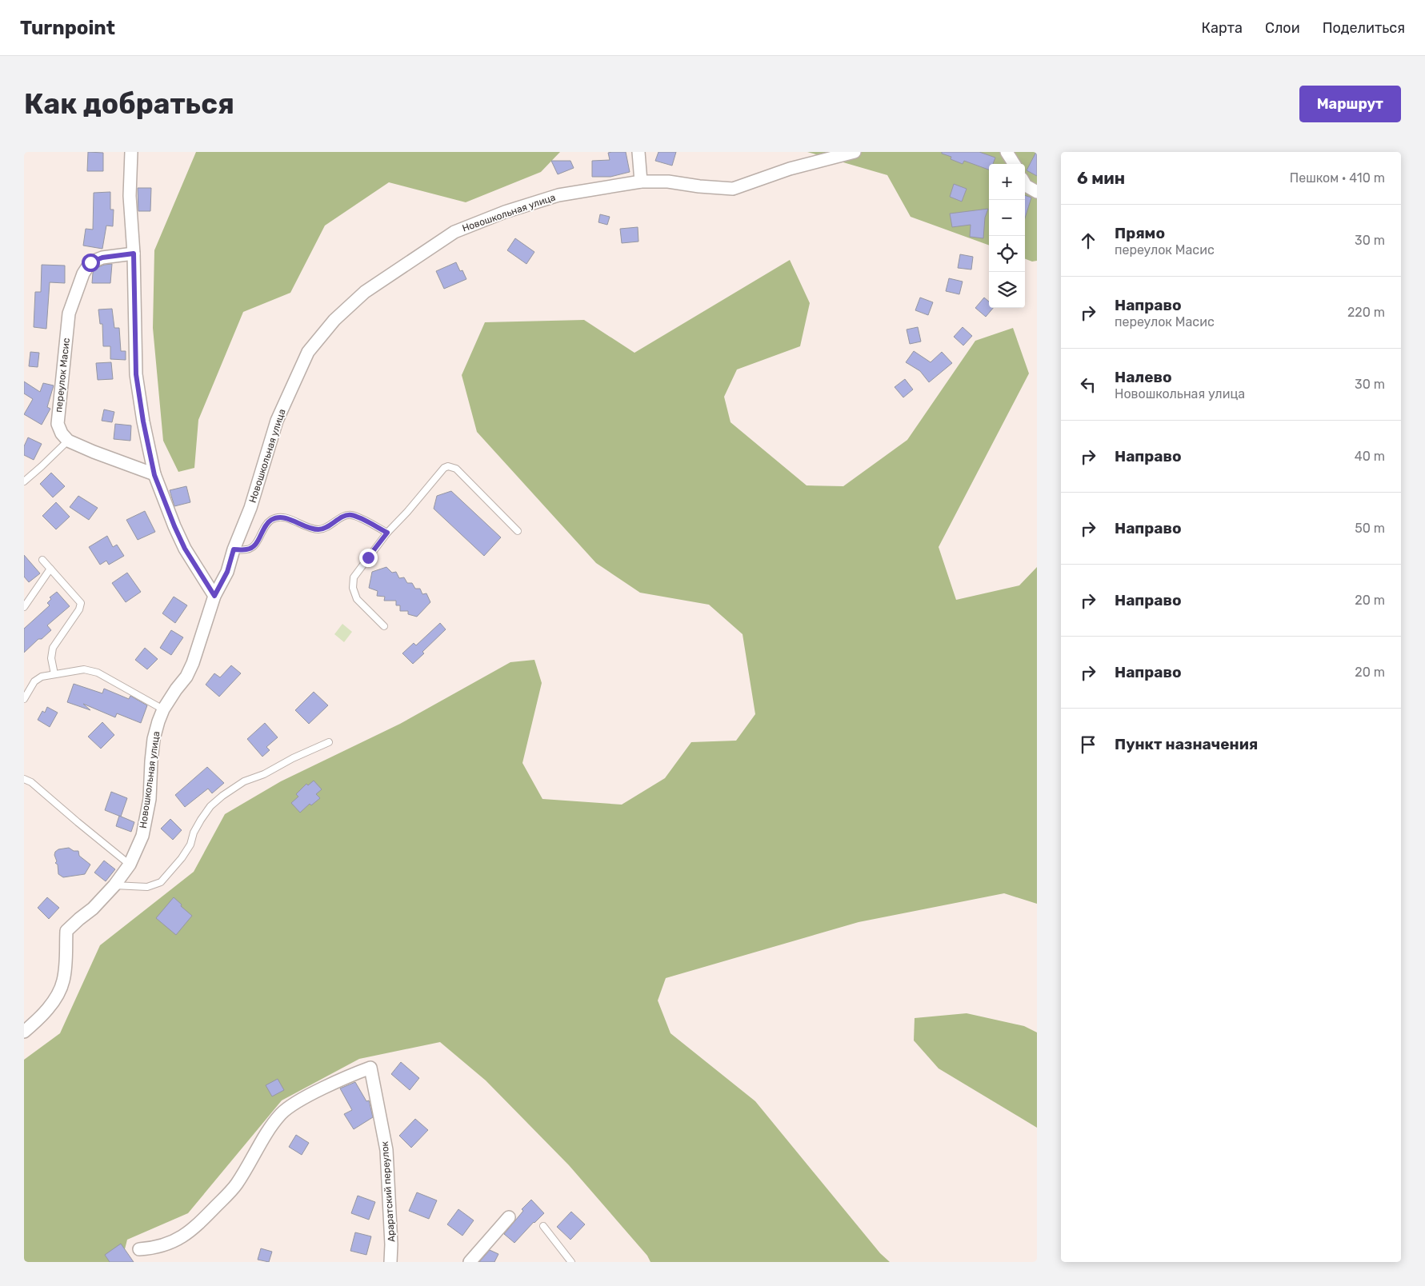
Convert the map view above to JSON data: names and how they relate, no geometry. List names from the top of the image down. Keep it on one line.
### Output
{"streets":{"street":["Новошкольная улица","переулок Масис","Араратский переулок"]},"page":{"header":"Turnpoint","nav":["Карта","Слои","Поделиться"],"buttons":"Маршрут","title":"Как добраться","heading":["6 мин","Пешком · 410 m"],"map_buttons":["+","−"],"list":[["Прямо","переулок Масис","30 m"],["Направо","переулок Масис","220 m"],["Налево","Новошкольная улица","30 m"],["Направо","40 m"],["Направо","50 m"],["Направо","20 m"],["Направо","20 m"],"Пункт назначения"]}}
